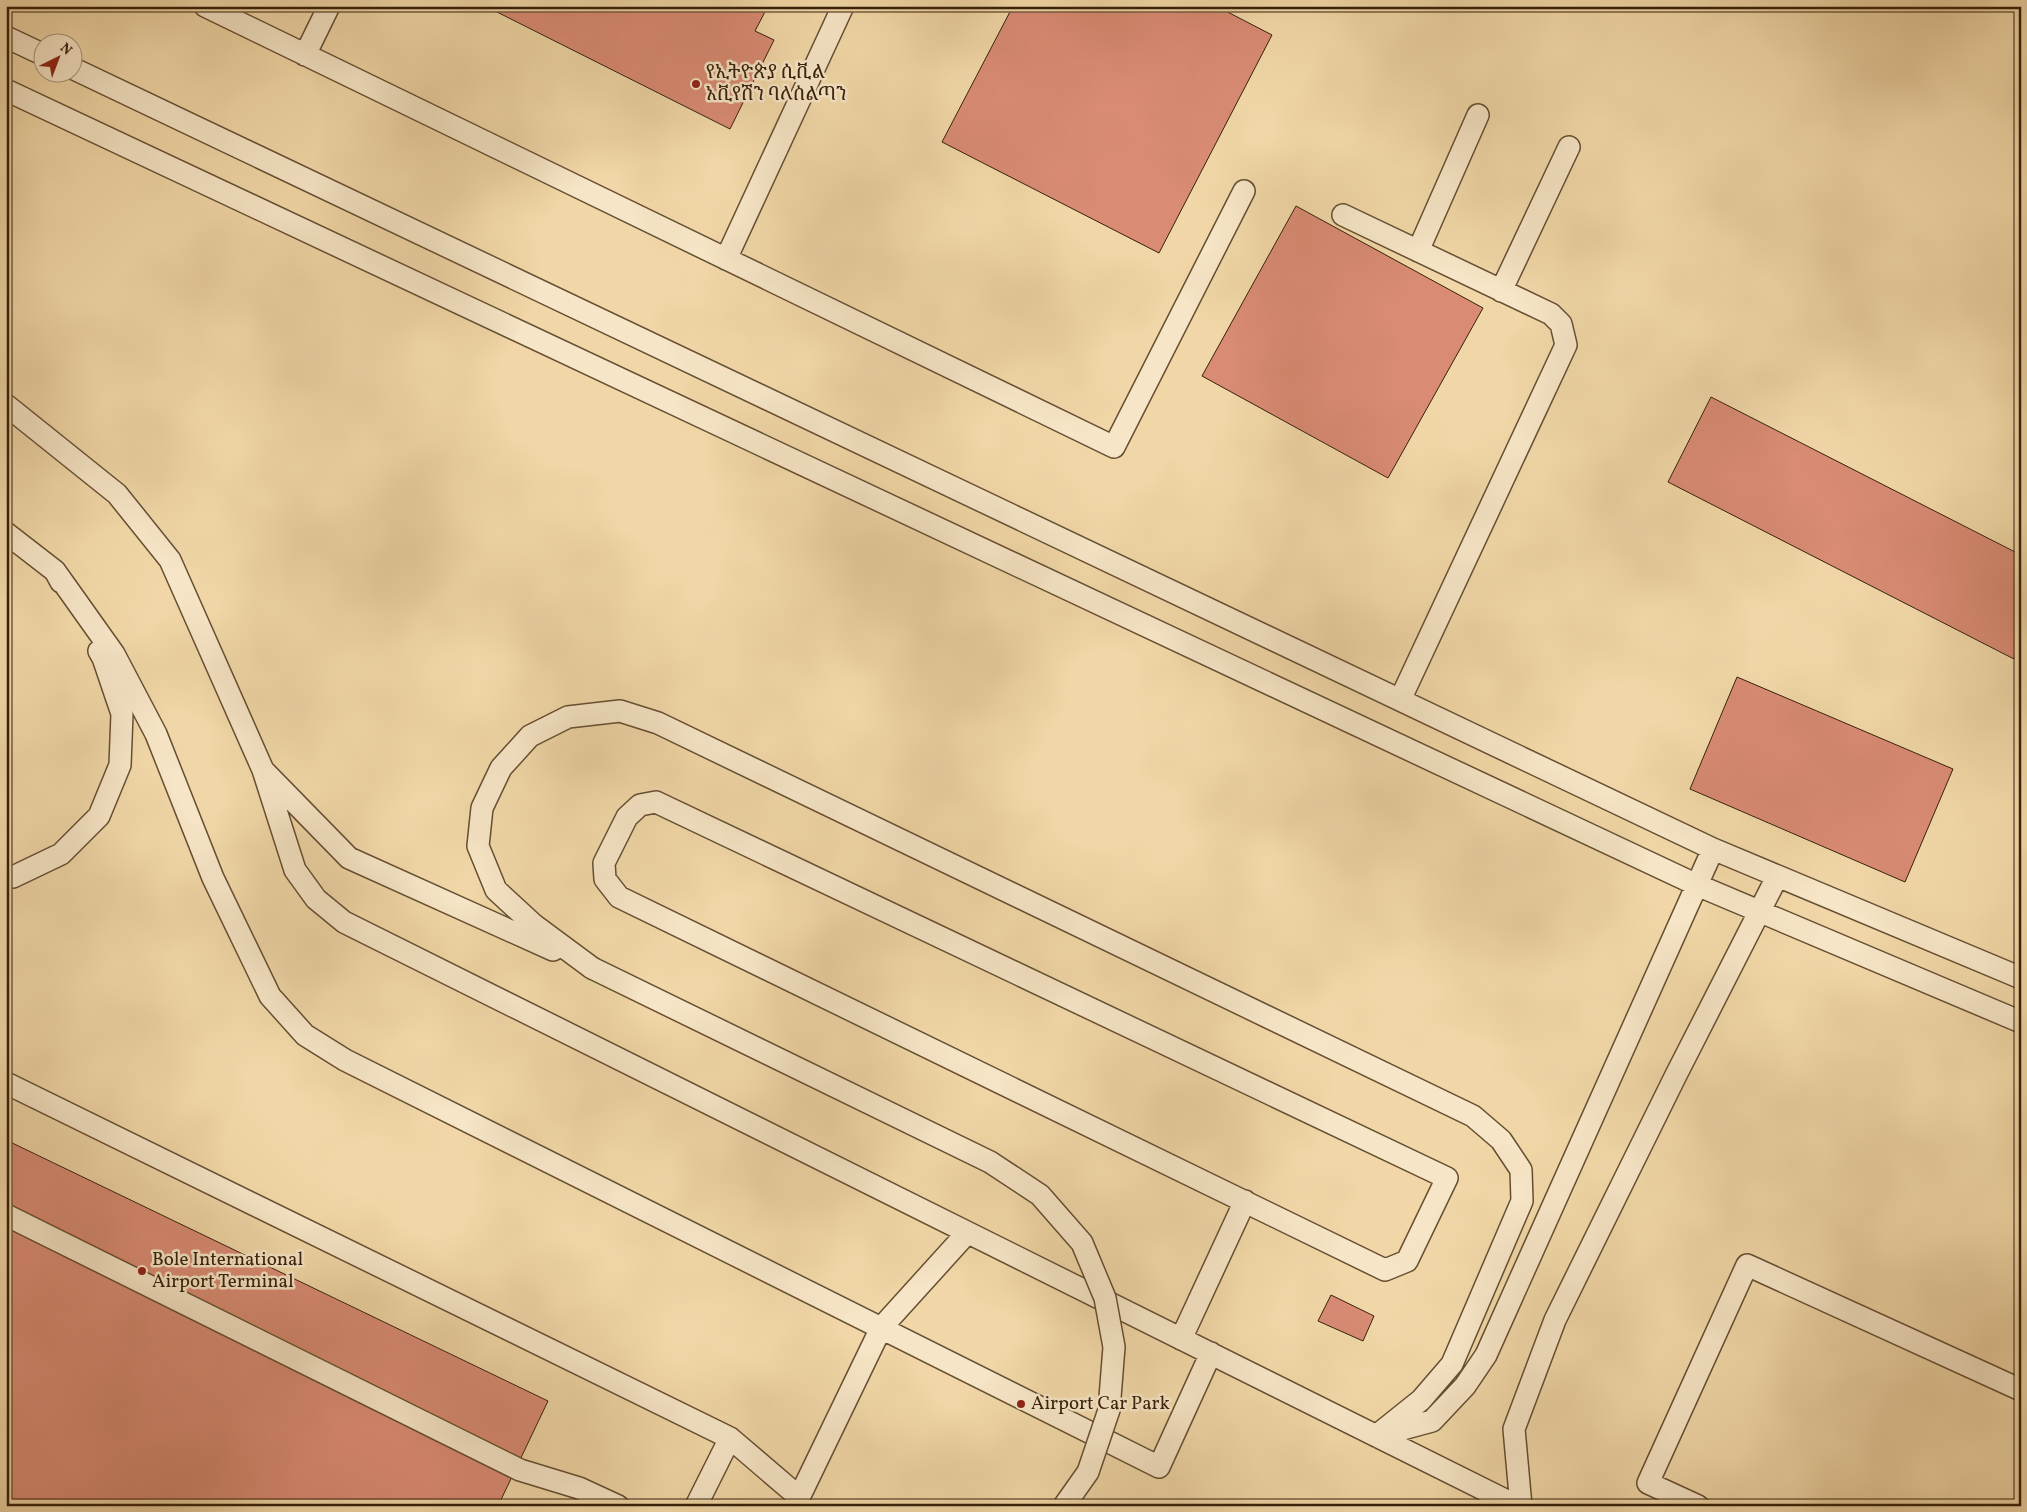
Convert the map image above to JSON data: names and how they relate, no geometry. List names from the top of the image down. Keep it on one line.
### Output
{"places":["የኢትዮጵያ ሲቪል አቪየሽን ባለስልጣን","Bole International Airport Terminal","Airport Car Park"],"north":"top right"}
